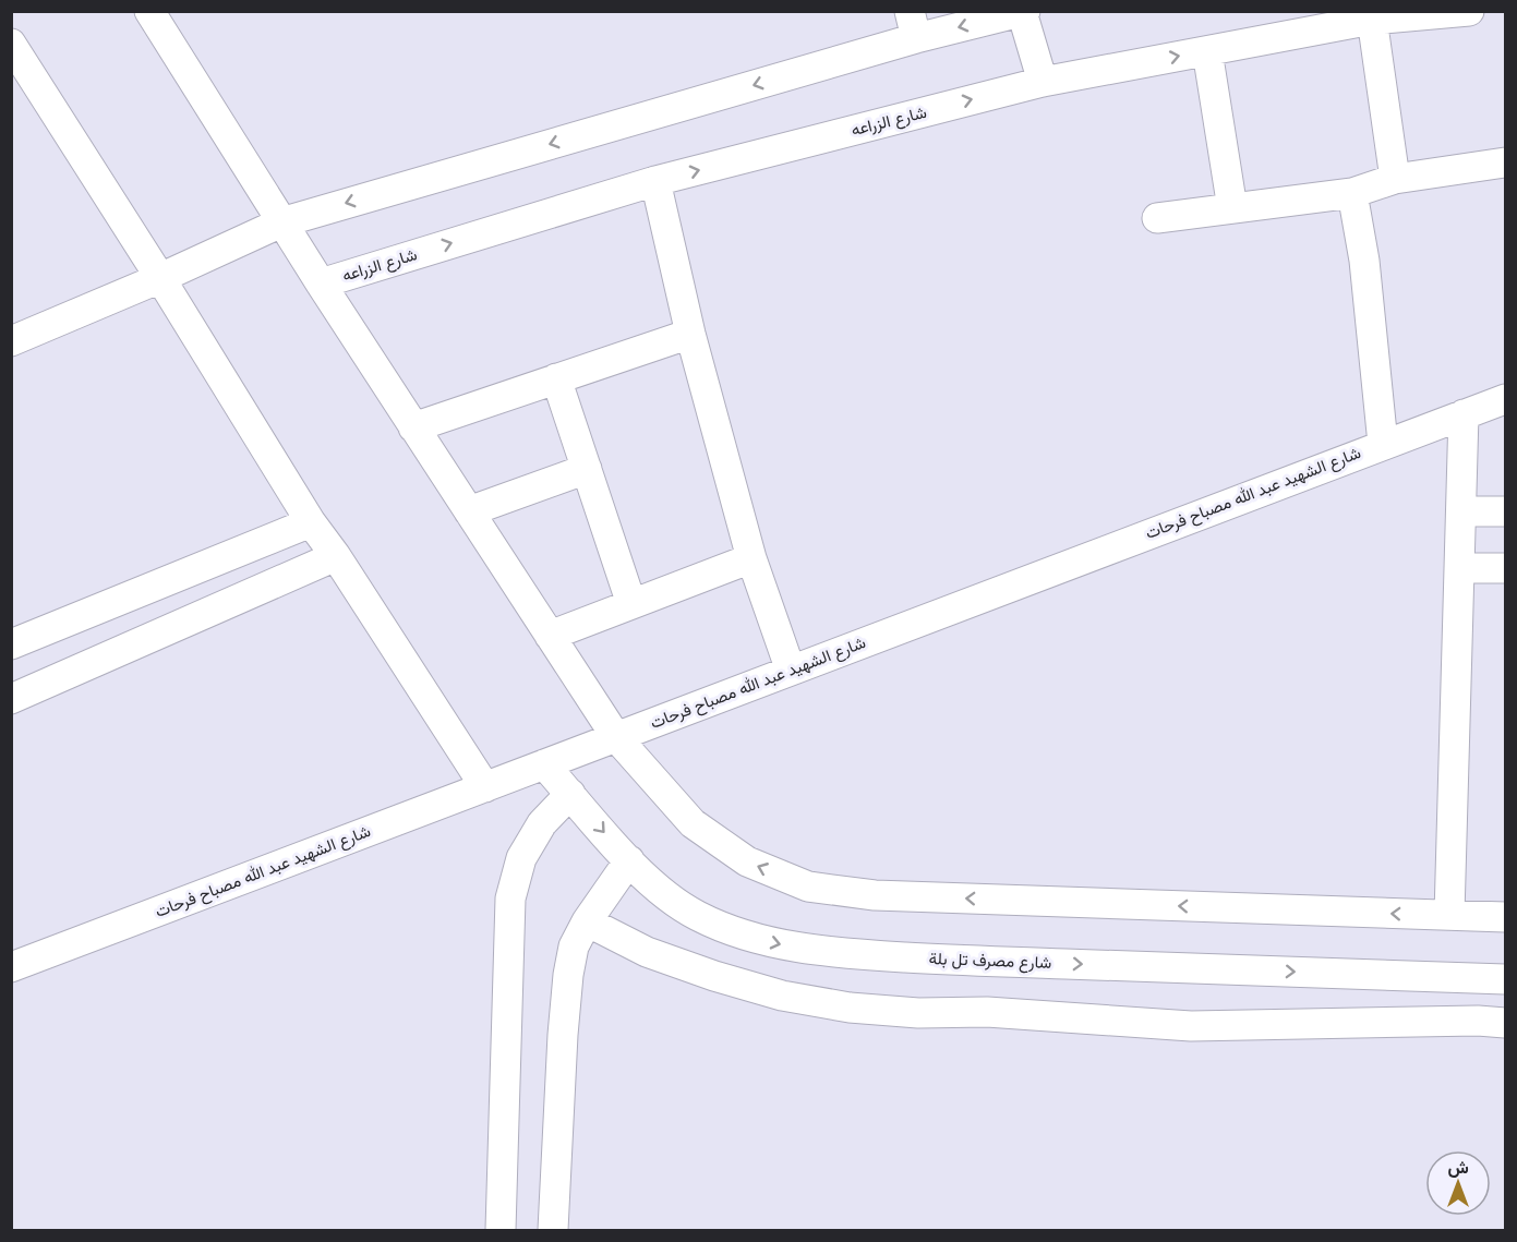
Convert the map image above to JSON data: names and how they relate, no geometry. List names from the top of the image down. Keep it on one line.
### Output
{"streets":{"street":["شارع الزراعه","شارع الشهيد عبد الله مصباح فرحات","شارع مصرف تل بلة"]},"crossings":[["شارع الشهيد عبد الله مصباح فرحات","شارع مصرف تل بلة"]],"north":"top"}
